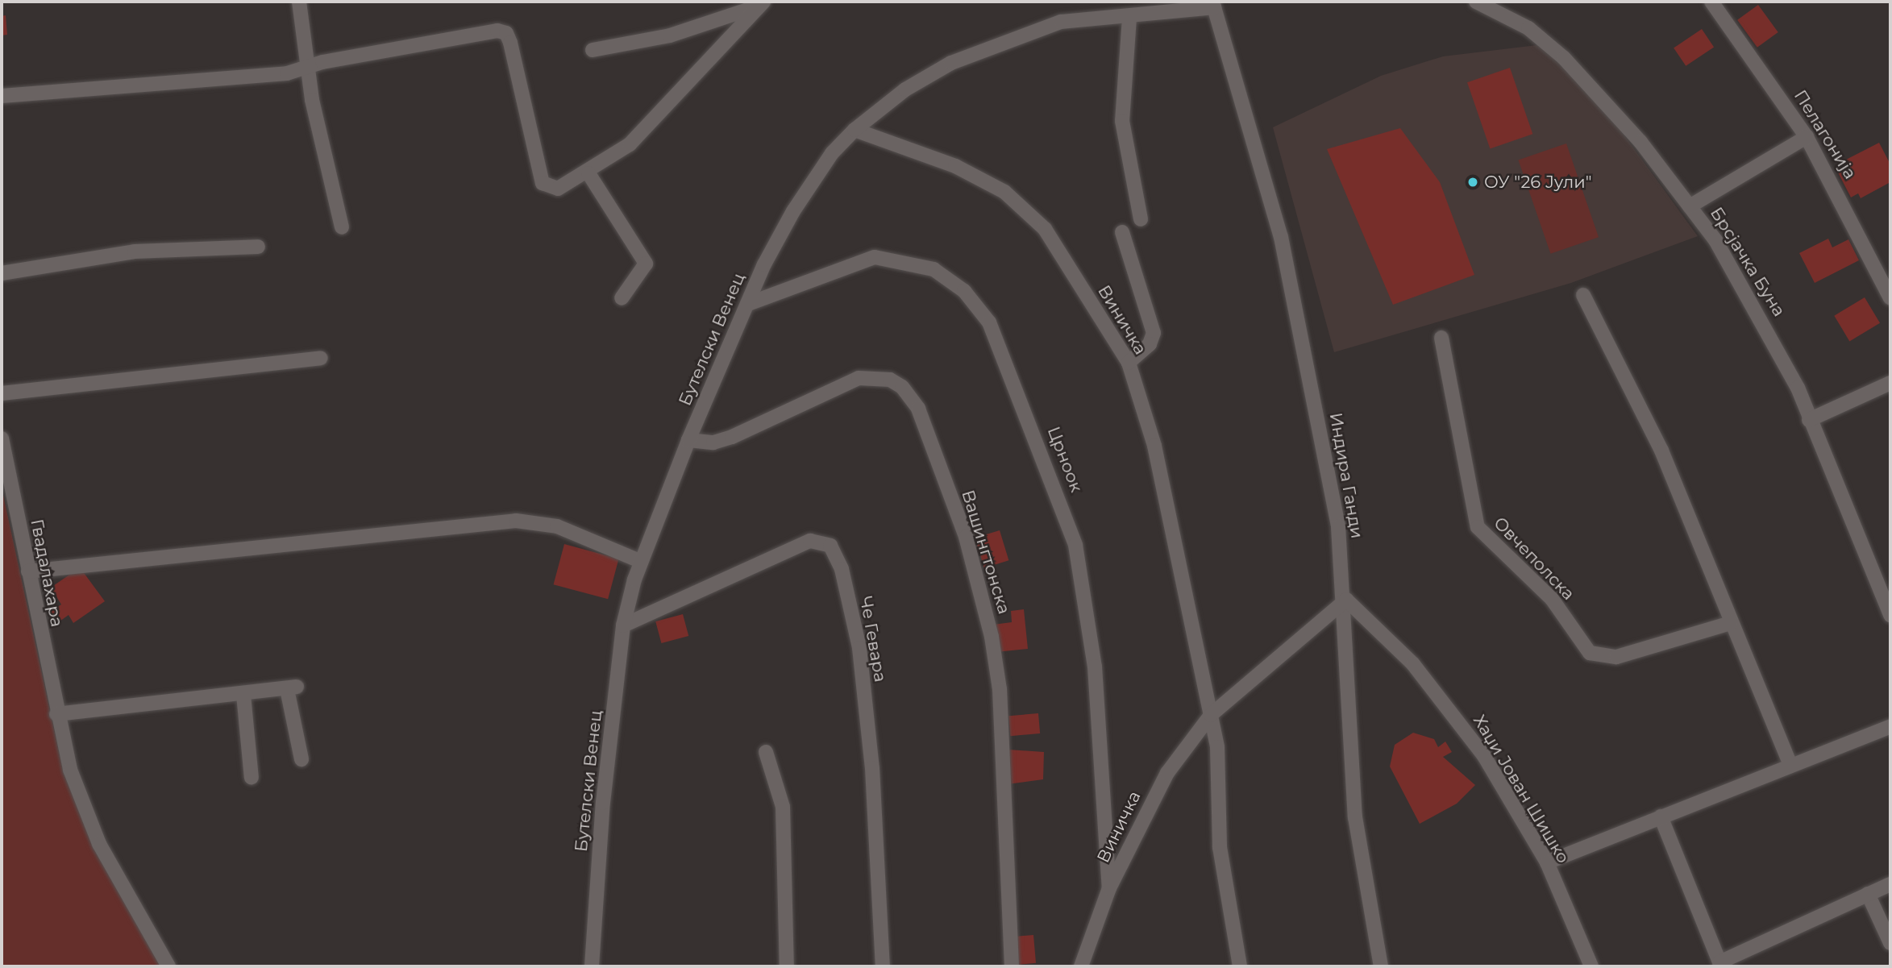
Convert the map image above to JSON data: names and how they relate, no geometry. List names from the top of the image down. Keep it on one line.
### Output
{"streets":{"street":["Пелагонија","Брсјачка Буна","Виничка","Бутелски Венец","Црноок","Индира Ганди","Вашингтонска","Овчеполска","Гвадалахара","Че Гевара","Хаџи Јован Шишко"]},"crossings":[["Виничка","Бутелски Венец"],["Виничка","Црноок"],["Виничка","Индира Ганди"],["Виничка","Хаџи Јован Шишко"],["Бутелски Венец","Црноок"],["Бутелски Венец","Индира Ганди"],["Бутелски Венец","Вашингтонска"],["Бутелски Венец","Че Гевара"],["Индира Ганди","Хаџи Јован Шишко"]],"places":["ОУ \"26 Јули\""]}
